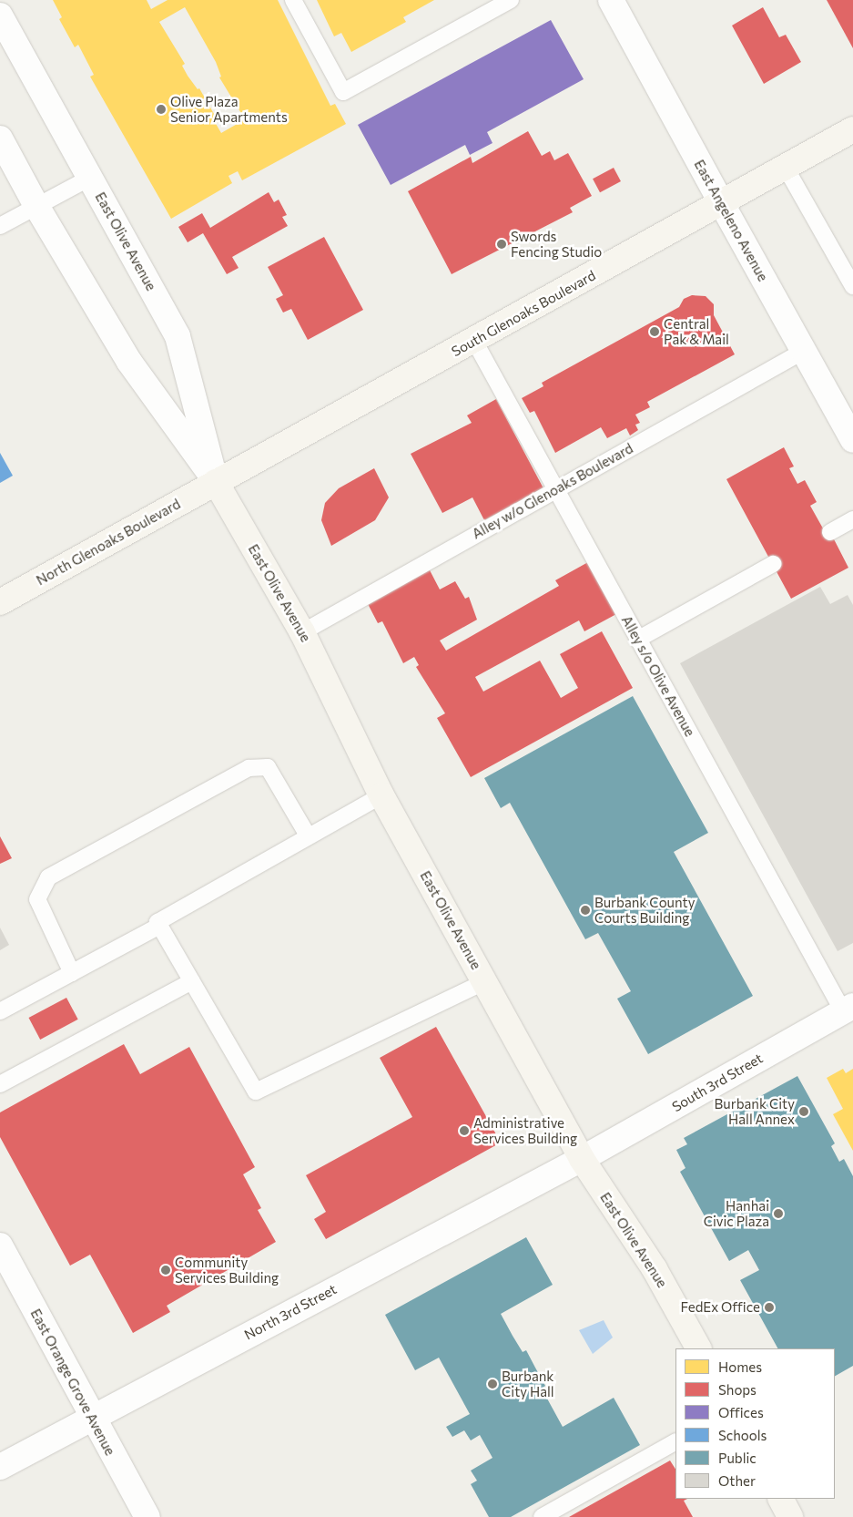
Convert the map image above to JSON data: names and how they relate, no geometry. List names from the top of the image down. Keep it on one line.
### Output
{"streets":{"main road":["East Olive Avenue","South Glenoaks Boulevard","North Glenoaks Boulevard"],"street":["East Angeleno Avenue","South 3rd Street","North 3rd Street","East Orange Grove Avenue"],"lane":["Alley w/o Glenoaks Boulevard","Alley s/o Olive Avenue"]},"crossings":[["East Angeleno Avenue","South Glenoaks Boulevard"],["East Angeleno Avenue","Alley w/o Glenoaks Boulevard"],["East Olive Avenue","South Glenoaks Boulevard"],["East Olive Avenue","Alley w/o Glenoaks Boulevard"],["East Olive Avenue","North Glenoaks Boulevard"],["East Olive Avenue","South 3rd Street"],["East Olive Avenue","North 3rd Street"],["South Glenoaks Boulevard","North Glenoaks Boulevard"],["South Glenoaks Boulevard","Alley s/o Olive Avenue"],["Alley w/o Glenoaks Boulevard","Alley s/o Olive Avenue"],["Alley s/o Olive Avenue","South 3rd Street"],["South 3rd Street","North 3rd Street"],["North 3rd Street","East Orange Grove Avenue"]],"places":["Olive Plaza Senior Apartments","Swords Fencing Studio","Central Pak & Mail","Burbank County Courts Building","Burbank City Hall Annex","Administrative Services Building","Hanhai Civic Plaza","Community Services Building","FedEx Office","Burbank City Hall"],"legend":["Homes","Shops","Offices","Schools","Public","Other"]}
